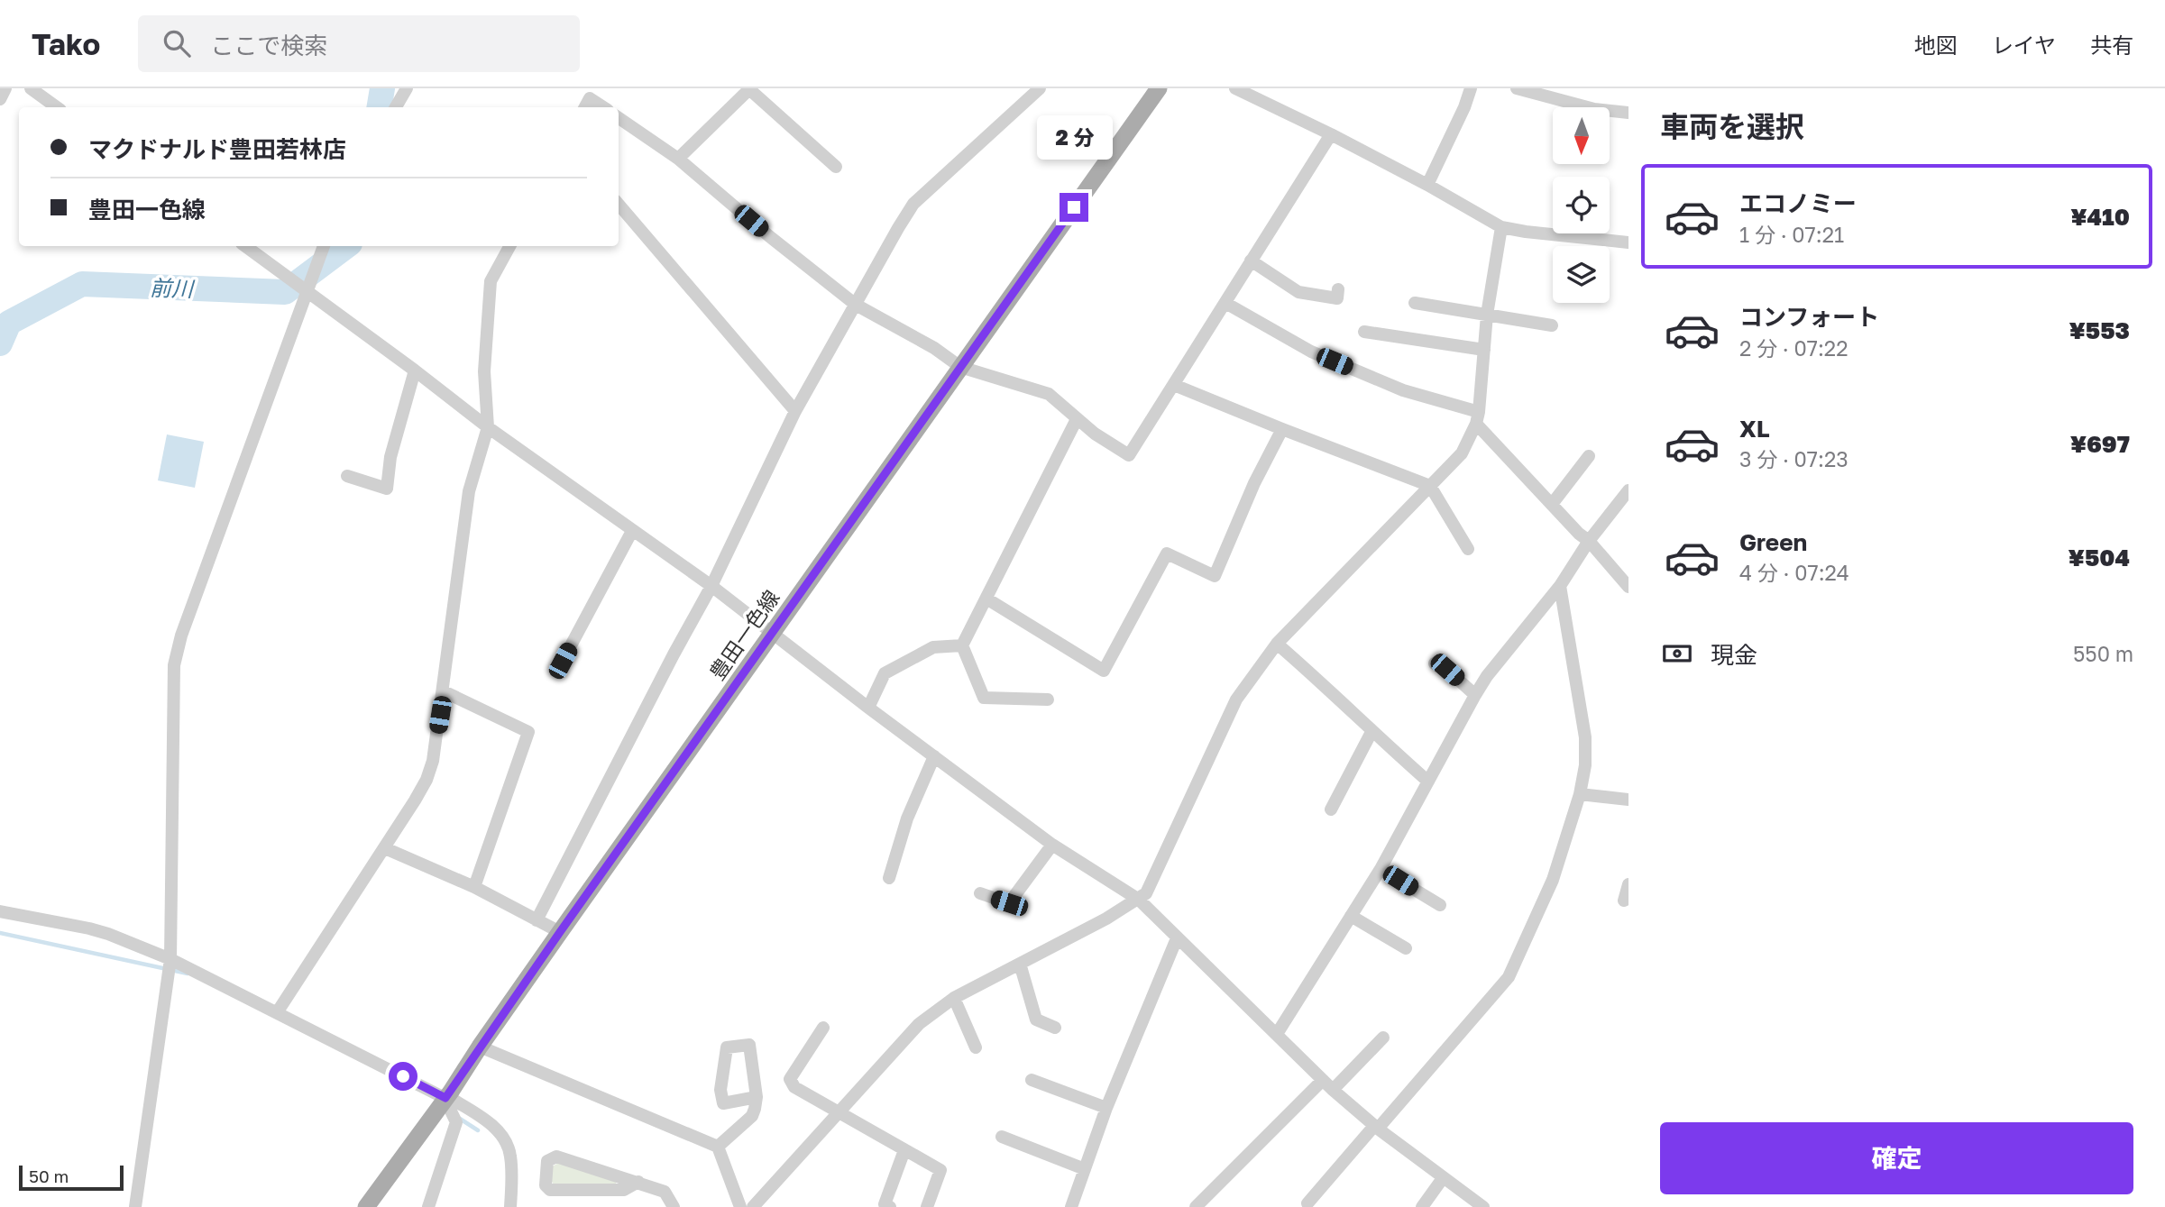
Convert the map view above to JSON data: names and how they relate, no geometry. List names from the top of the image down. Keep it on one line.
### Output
{"streets":{"main road":["豊田一色線"]},"water":["前川"],"scale_bar":"50 m","north":"bottom","page":{"header":"Tako","search":"ここで検索","nav":["地図","レイヤ","共有"],"heading":"車両を選択","banner":["マクドナルド豊田若林店","豊田一色線"],"bubble":"2 分","list":[{"name":"エコノミー","note":"1 分 · 07:21","value":"¥410"},{"name":"コンフォート","note":"2 分 · 07:22","value":"¥553"},{"name":"XL","note":"3 分 · 07:23","value":"¥697"},{"name":"Green","note":"4 分 · 07:24","value":"¥504"}],"pay":["現金","550 m"],"buttons":"確定","scale":"50 m"}}
